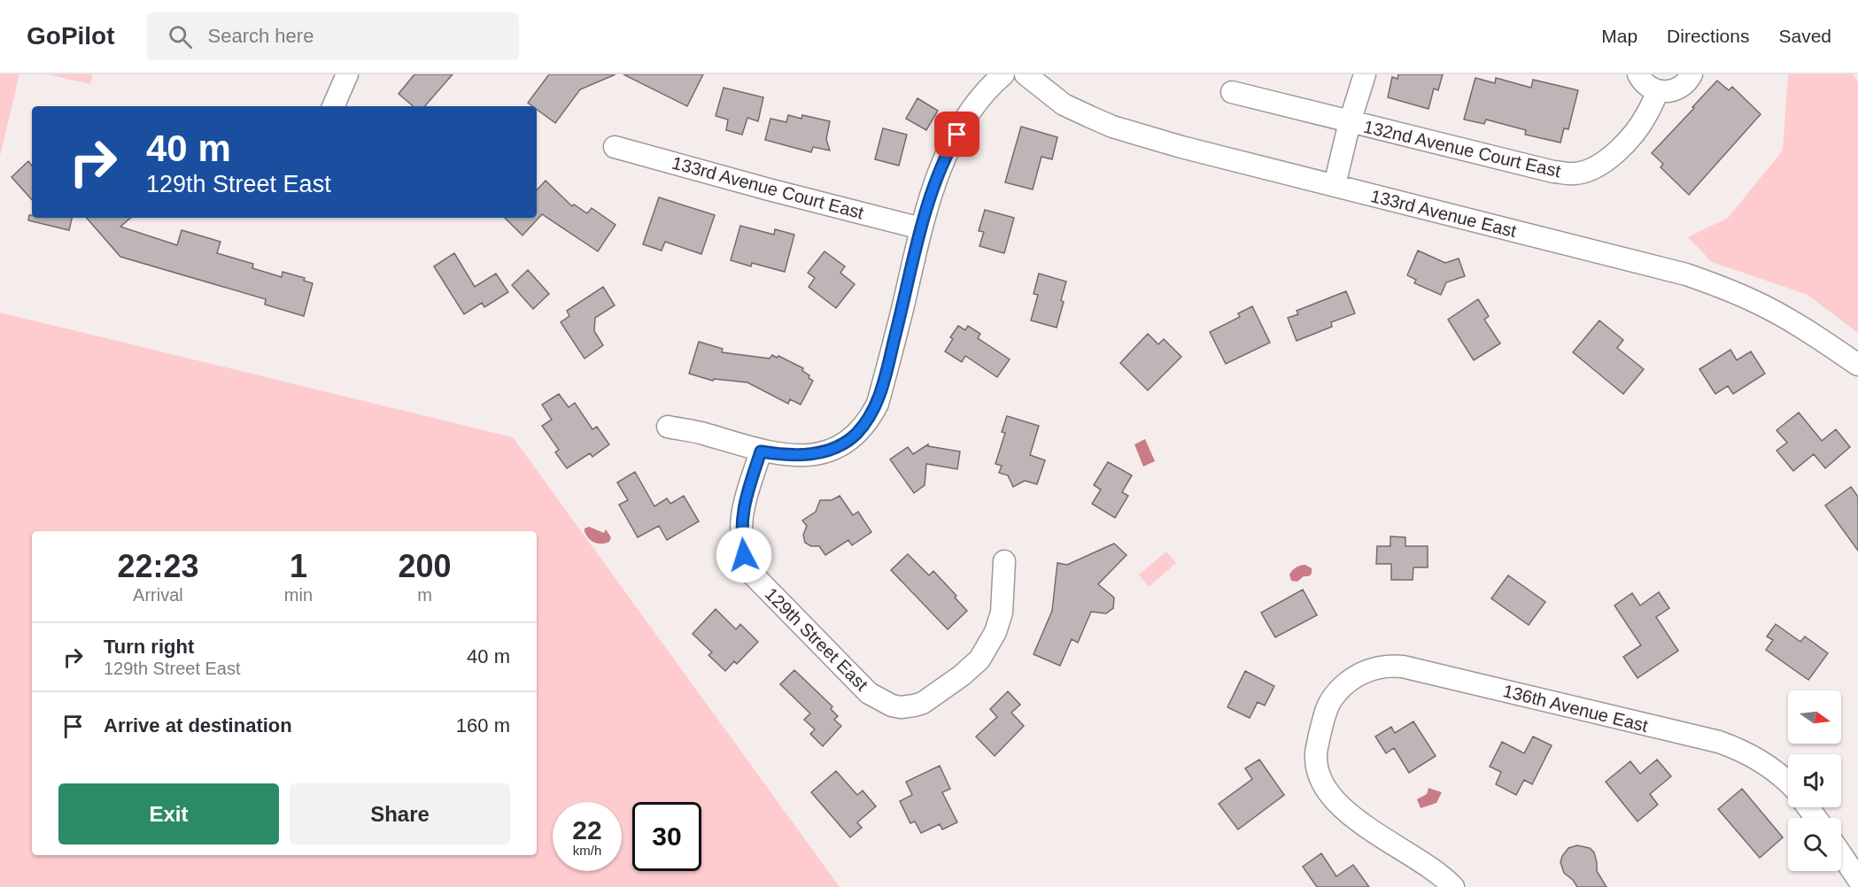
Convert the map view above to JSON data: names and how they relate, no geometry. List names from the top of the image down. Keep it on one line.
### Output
{"streets":{"street":["132nd Avenue Court East","133rd Avenue Court East","133rd Avenue East","129th Street East","136th Avenue East"]},"north":"right","page":{"header":"GoPilot","search":"Search here","nav":["Map","Directions","Saved"],"turn":["40 m","129th Street East"],"eta":["22:23","Arrival","1","min","200","m"],"list":[{"name":"Turn right","note":"129th Street East","value":"40 m"},{"name":"Arrive at destination","value":"160 m"}],"buttons":["Exit","Share"],"speed":"22 km/h","limit":"30"}}
